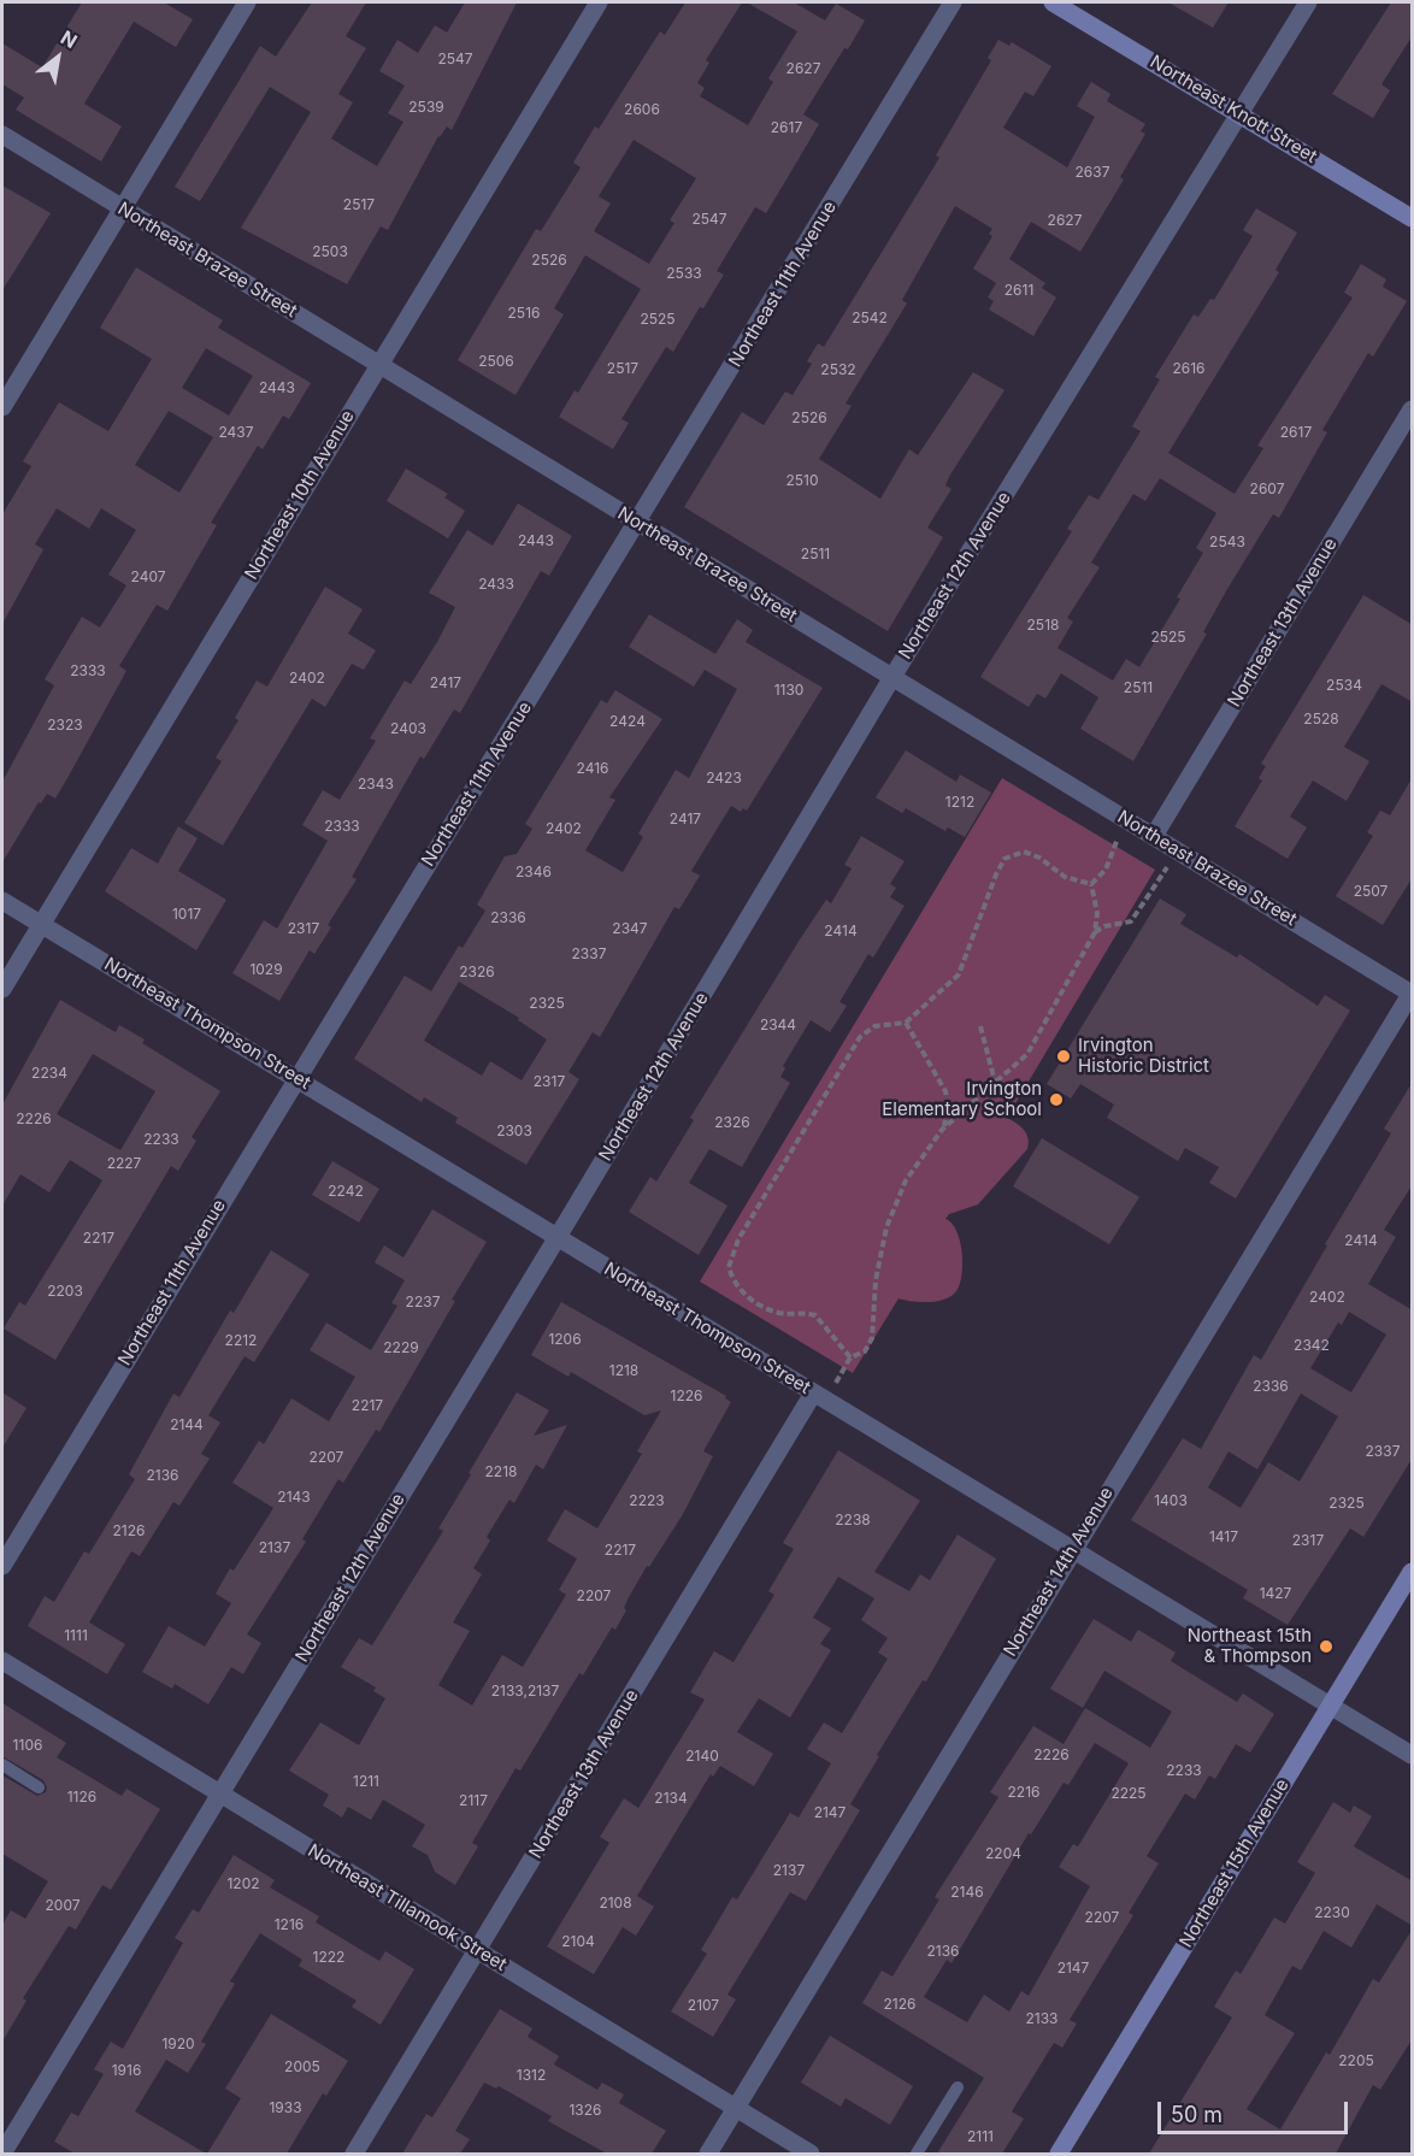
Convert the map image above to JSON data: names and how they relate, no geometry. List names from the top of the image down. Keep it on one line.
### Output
{"streets":{"street":["Northeast Knott Street","Northeast Brazee Street","Northeast 11th Avenue","Northeast 10th Avenue","Northeast 12th Avenue","Northeast 13th Avenue","Northeast Thompson Street","Northeast 14th Avenue","Northeast 15th Avenue","Northeast Tillamook Street"]},"crossings":[["Northeast Knott Street","Northeast 12th Avenue"],["Northeast Brazee Street","Northeast 11th Avenue"],["Northeast Brazee Street","Northeast 10th Avenue"],["Northeast Brazee Street","Northeast 12th Avenue"],["Northeast Brazee Street","Northeast 13th Avenue"],["Northeast Brazee Street","Northeast 14th Avenue"],["Northeast 11th Avenue","Northeast Thompson Street"],["Northeast 10th Avenue","Northeast Thompson Street"],["Northeast 12th Avenue","Northeast Thompson Street"],["Northeast 12th Avenue","Northeast Tillamook Street"],["Northeast 13th Avenue","Northeast Thompson Street"],["Northeast 13th Avenue","Northeast Tillamook Street"],["Northeast Thompson Street","Northeast 14th Avenue"],["Northeast Thompson Street","Northeast 15th Avenue"],["Northeast 14th Avenue","Northeast Tillamook Street"]],"places":["Irvington Historic District","Irvington Elementary School","Northeast 15th & Thompson"],"house_numbers":["2547","2627","2539","2606","2617","2637","2517","2547","2627","2503","2526","2533","2611","2516","2542","2525","2506","2517","2616","2532","2443","2526","2437","2617","2510","2607","2443","2543","2511","2407","2433","2518","2525","2333","2402","2417","2534","2511","1130","2528","2424","2323","2403","2416","2423","2343","1212","2417","2333","2402","2346","2507","1017","2336","2317","2347","2414","2337","1029","2326","2325","2344","2234","2317","2226","2326","2303","2233","2227","2242","2217","2414","2203","2402","2237","1206","2212","2342","2229","1218","2336","1226","2217","2144","2337","2207","2218","2136","2143","2223","1403","2325","2238","2126","1417","2317","2137","2217","1427","2207","1111","2133,2137","1106","2226","2140","2233","1211","2216","2225","1126","2134","2117","2147","2204","2137","1202","2146","2108","2007","2230","2207","1216","2104","2136","1222","2147","2126","2107","2133","1920","2205","2005","1916","1312","1933","1326","2111"],"scale_bar":"50 m","north":"top right"}
